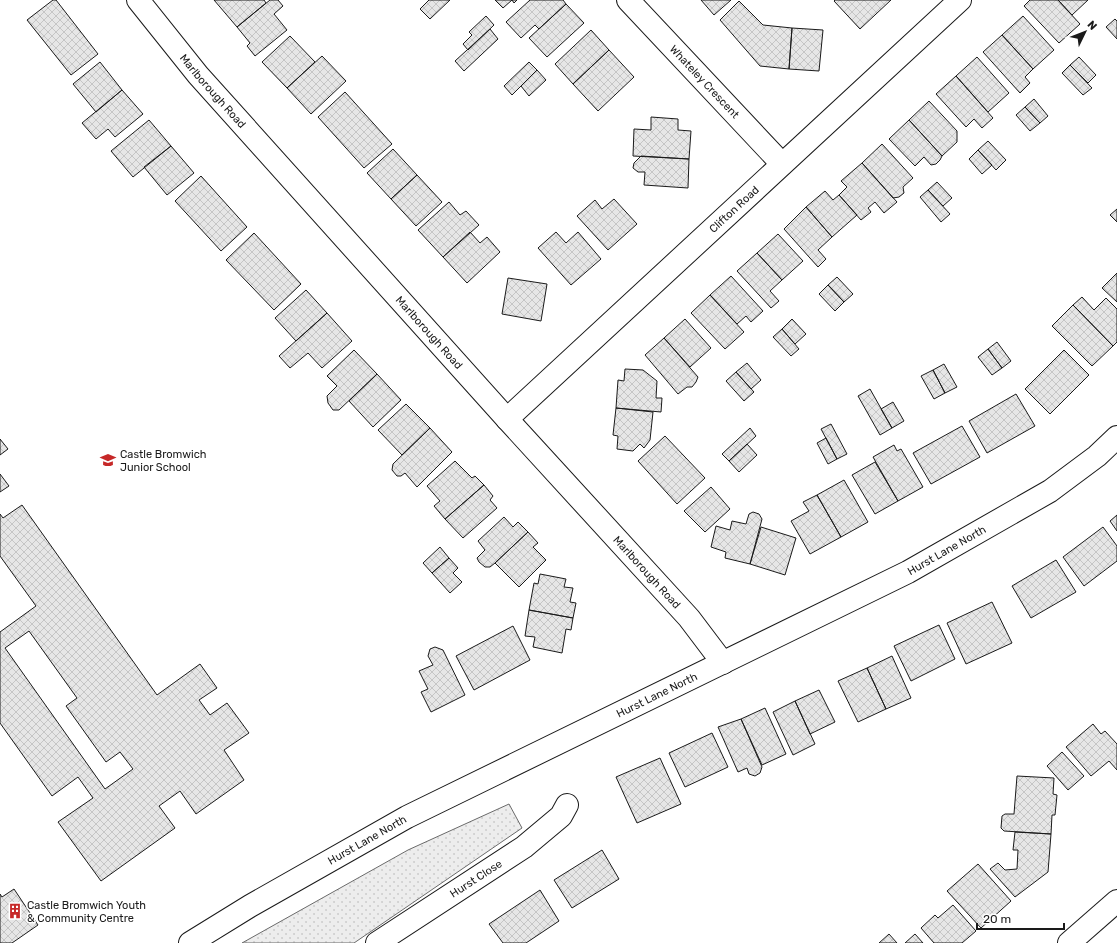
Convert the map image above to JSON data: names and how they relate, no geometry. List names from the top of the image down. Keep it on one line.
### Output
{"streets":{"street":["Whateley Crescent","Marlborough Road","Clifton Road","Hurst Lane North","Hurst Close"]},"crossings":[["Whateley Crescent","Clifton Road"],["Marlborough Road","Clifton Road"],["Marlborough Road","Hurst Lane North"]],"places":{"school or university":["Castle Bromwich Junior School"],"building":["Castle Bromwich Youth & Community Centre"]},"scale_bar":"20 m","north":"top right"}
